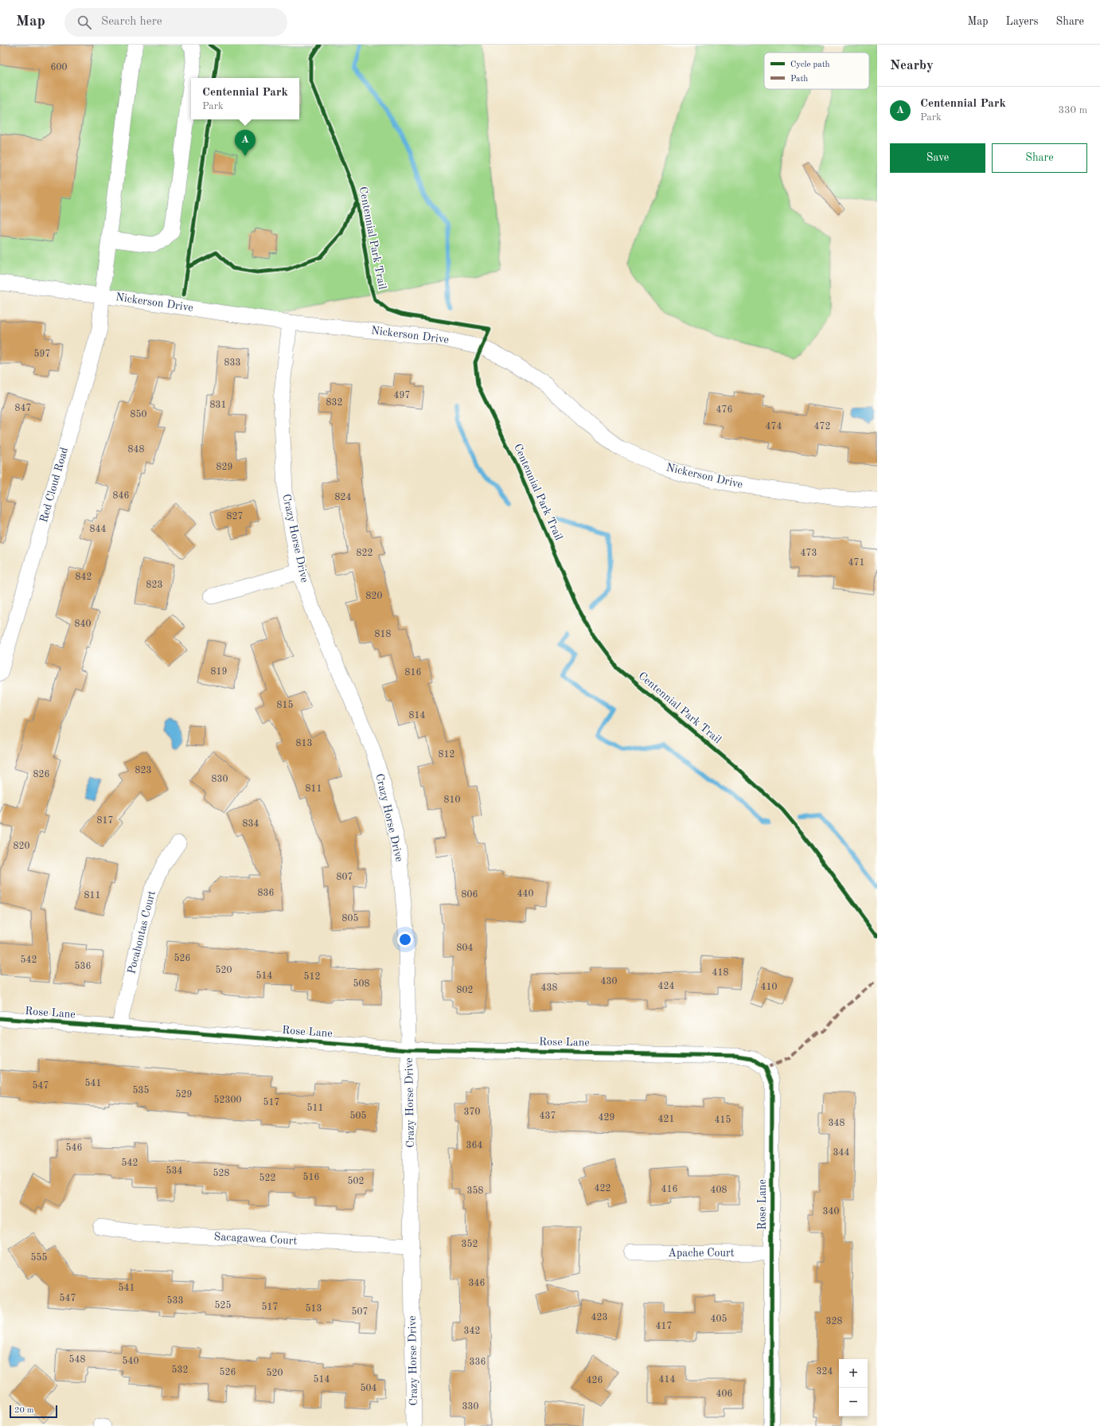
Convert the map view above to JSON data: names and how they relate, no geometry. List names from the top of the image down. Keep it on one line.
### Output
{"streets":{"street":["Nickerson Drive","Red Cloud Road","Crazy Horse Drive","Pocahontas Court","Rose Lane","Sacagawea Court","Apache Court"],"cycle path":["Centennial Park Trail"]},"crossings":[["Nickerson Drive","Red Cloud Road"],["Nickerson Drive","Crazy Horse Drive"],["Crazy Horse Drive","Rose Lane"],["Crazy Horse Drive","Sacagawea Court"],["Pocahontas Court","Rose Lane"],["Rose Lane","Apache Court"]],"house_numbers":["600","597","833","497","832","831","847","476","850","474","472","848","829","846","824","827","844","822","473","471","842","823","820","840","818","819","816","815","814","813","812","823","826","830","811","810","817","834","820","807","836","440","806","811","805","804","526","542","536","520","418","514","512","430","508","424","410","438","802","541","547","535","529","52300","517","511","370","505","437","429","421","415","348","364","546","344","542","534","528","516","522","502","422","416","408","358","340","352","555","346","541","547","533","525","517","513","507","423","405","328","417","342","548","540","336","532","324","526","520","514","414","426","504","406","330"],"legend":["Cycle path","Path"],"scale_bar":"20 m","page":{"header":"Map","search":"Search here","nav":["Map","Layers","Share"],"heading":"Nearby","popup":["Centennial Park","Park"],"list":[{"mark":"A","name":"Centennial Park","note":"Park","value":"330 m"}],"pins":"A","buttons":["Save","Share"],"map_buttons":["+","−"],"scale":"20 m"}}
